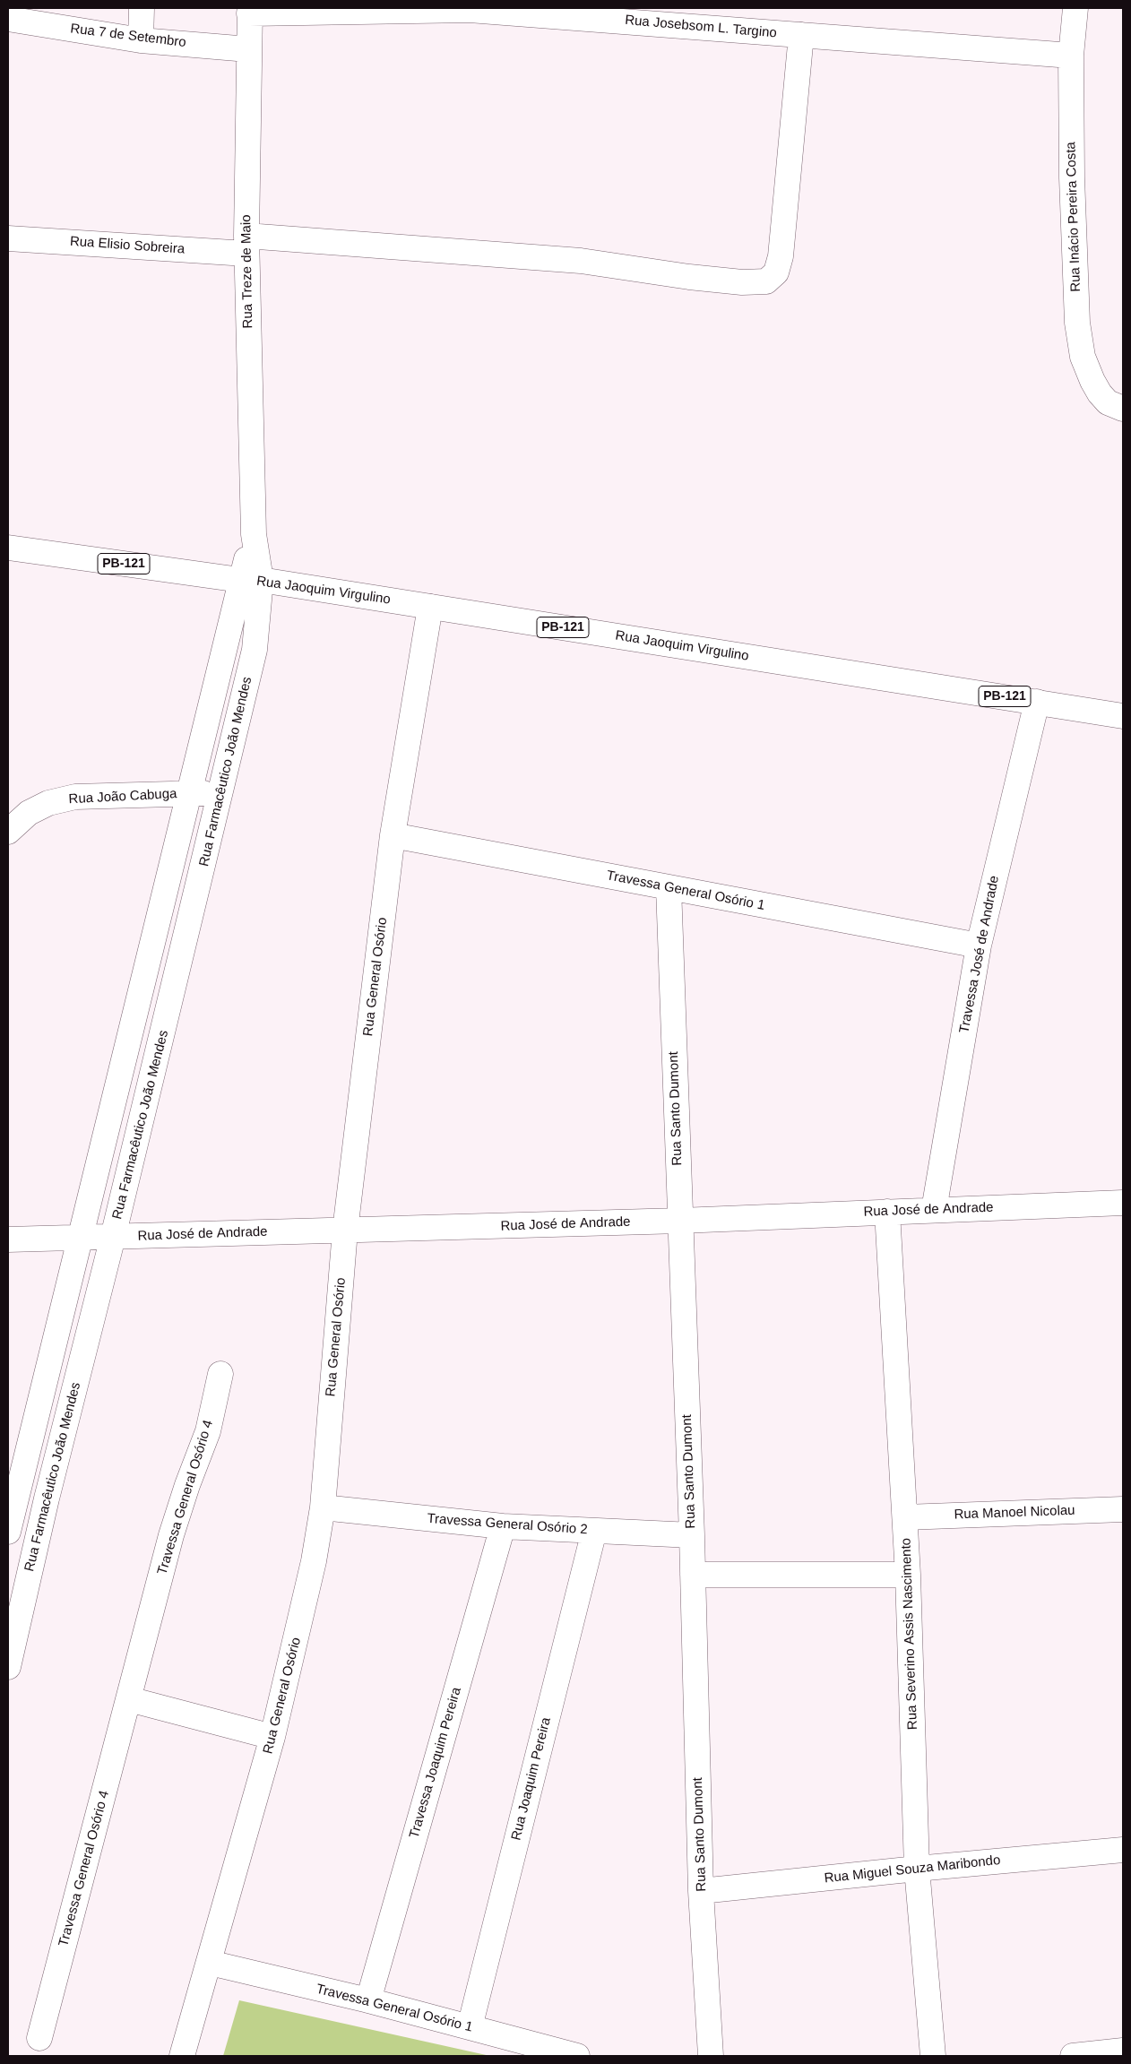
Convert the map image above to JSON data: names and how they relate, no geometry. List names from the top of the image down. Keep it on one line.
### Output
{"streets":{"street":["Rua Josebsom L. Targino","Rua 7 de Setembro","Rua Inácio Pereira Costa","Rua Elisio Sobreira","Rua Treze de Maio","PB-121","Rua Jaoquim Virgulino","Rua Farmacêutico João Mendes","Rua João Cabuga","Travessa General Osório 1","Travessa José de Andrade","Rua General Osório","Rua Santo Dumont","Rua José de Andrade","Travessa General Osório 4","Rua Manoel Nicolau","Travessa General Osório 2","Rua Severino Assis Nascimento","Travessa Joaquim Pereira","Rua Joaquim Pereira","Rua Miguel Souza Maribondo"]},"crossings":[["Rua Josebsom L. Targino","Rua Inácio Pereira Costa"],["Rua Josebsom L. Targino","Rua Elisio Sobreira"],["Rua Josebsom L. Targino","Rua Treze de Maio"],["Rua 7 de Setembro","Rua Treze de Maio"],["Rua Elisio Sobreira","Rua Treze de Maio"],["Rua Treze de Maio","PB-121"],["Rua Treze de Maio","Rua Jaoquim Virgulino"],["Rua Treze de Maio","Rua Farmacêutico João Mendes"],["PB-121","Rua Jaoquim Virgulino"],["PB-121","Rua Farmacêutico João Mendes"],["Rua Jaoquim Virgulino","Rua Farmacêutico João Mendes"],["Rua Jaoquim Virgulino","Travessa José de Andrade"],["Rua Jaoquim Virgulino","Rua General Osório"],["Rua Farmacêutico João Mendes","Rua João Cabuga"],["Rua Farmacêutico João Mendes","Rua José de Andrade"],["Travessa General Osório 1","Travessa José de Andrade"],["Travessa General Osório 1","Rua General Osório"],["Travessa General Osório 1","Rua Santo Dumont"],["Travessa General Osório 1","Travessa Joaquim Pereira"],["Travessa General Osório 1","Rua Joaquim Pereira"],["Travessa José de Andrade","Rua José de Andrade"],["Rua General Osório","Rua José de Andrade"],["Rua General Osório","Travessa General Osório 2"],["Rua Santo Dumont","Rua José de Andrade"],["Rua Santo Dumont","Travessa General Osório 2"],["Rua Santo Dumont","Rua Miguel Souza Maribondo"],["Rua José de Andrade","Rua Severino Assis Nascimento"],["Rua Manoel Nicolau","Rua Severino Assis Nascimento"],["Travessa General Osório 2","Travessa Joaquim Pereira"],["Travessa General Osório 2","Rua Joaquim Pereira"],["Rua Severino Assis Nascimento","Rua Miguel Souza Maribondo"]]}
